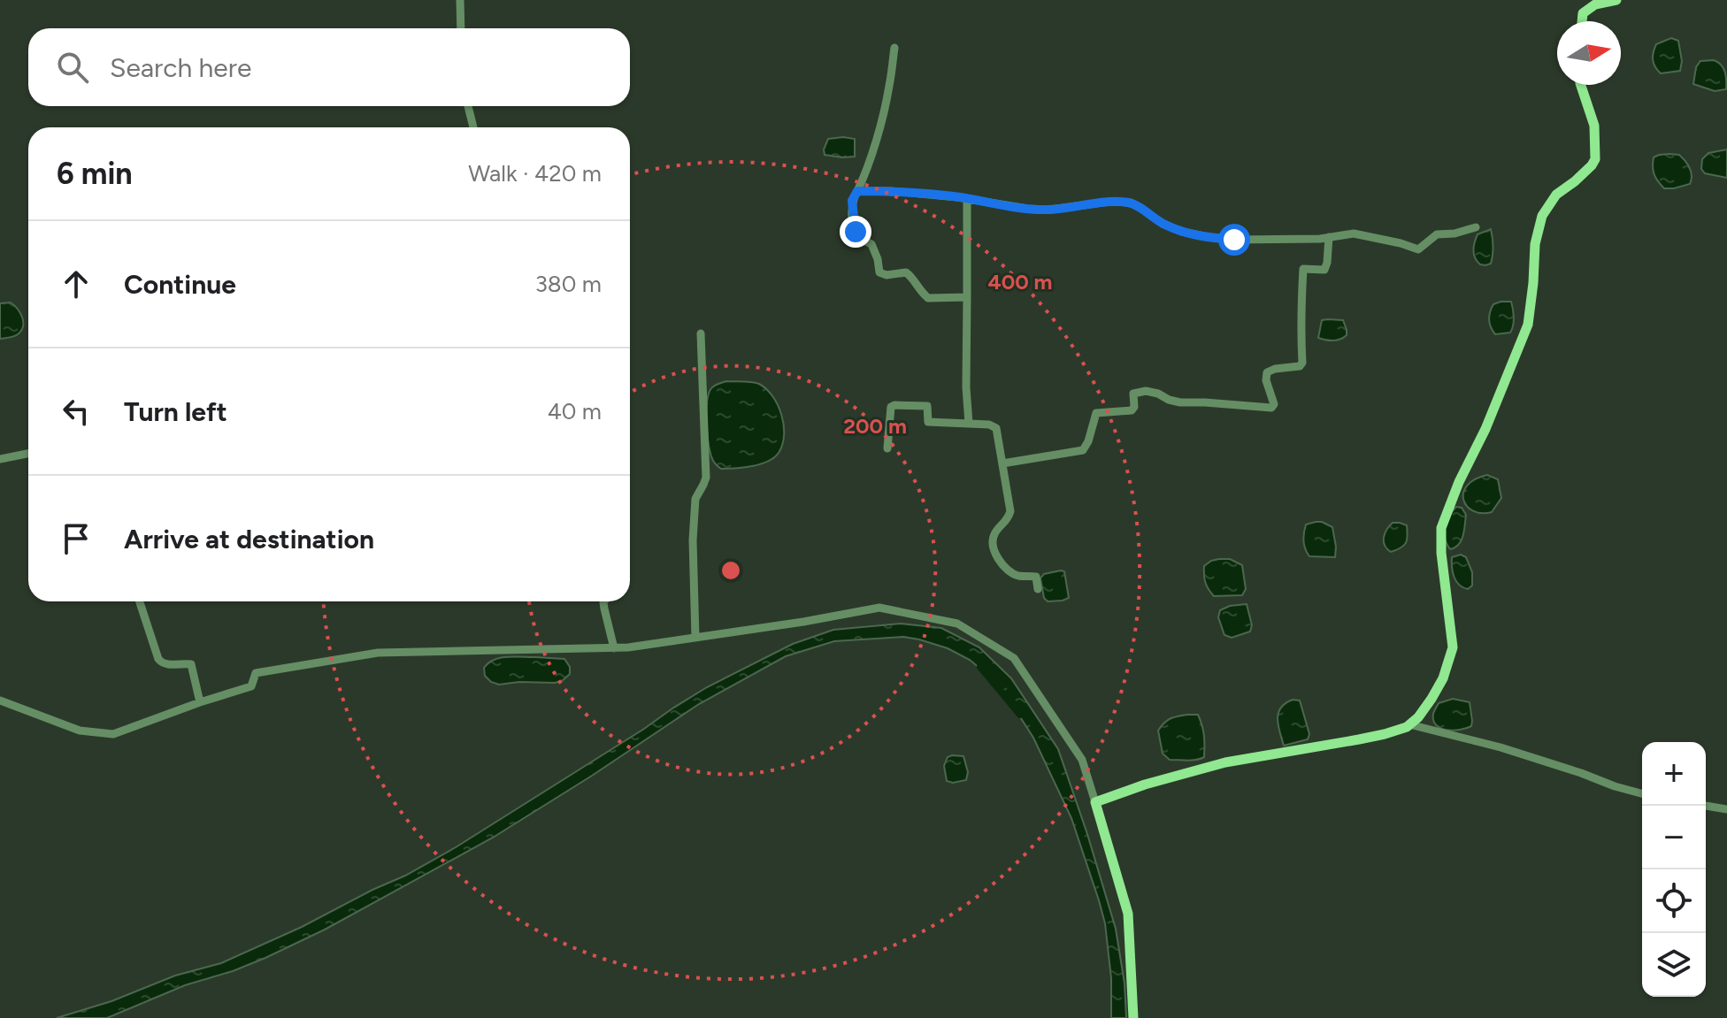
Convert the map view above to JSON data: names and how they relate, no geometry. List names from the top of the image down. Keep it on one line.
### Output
{"north":"right","page":{"search":"Search here","heading":["6 min","Walk · 420 m"],"list":[["Continue","380 m"],["Turn left","40 m"],"Arrive at destination"],"map_buttons":["+","−"]},"rings":["400 m","200 m"]}
